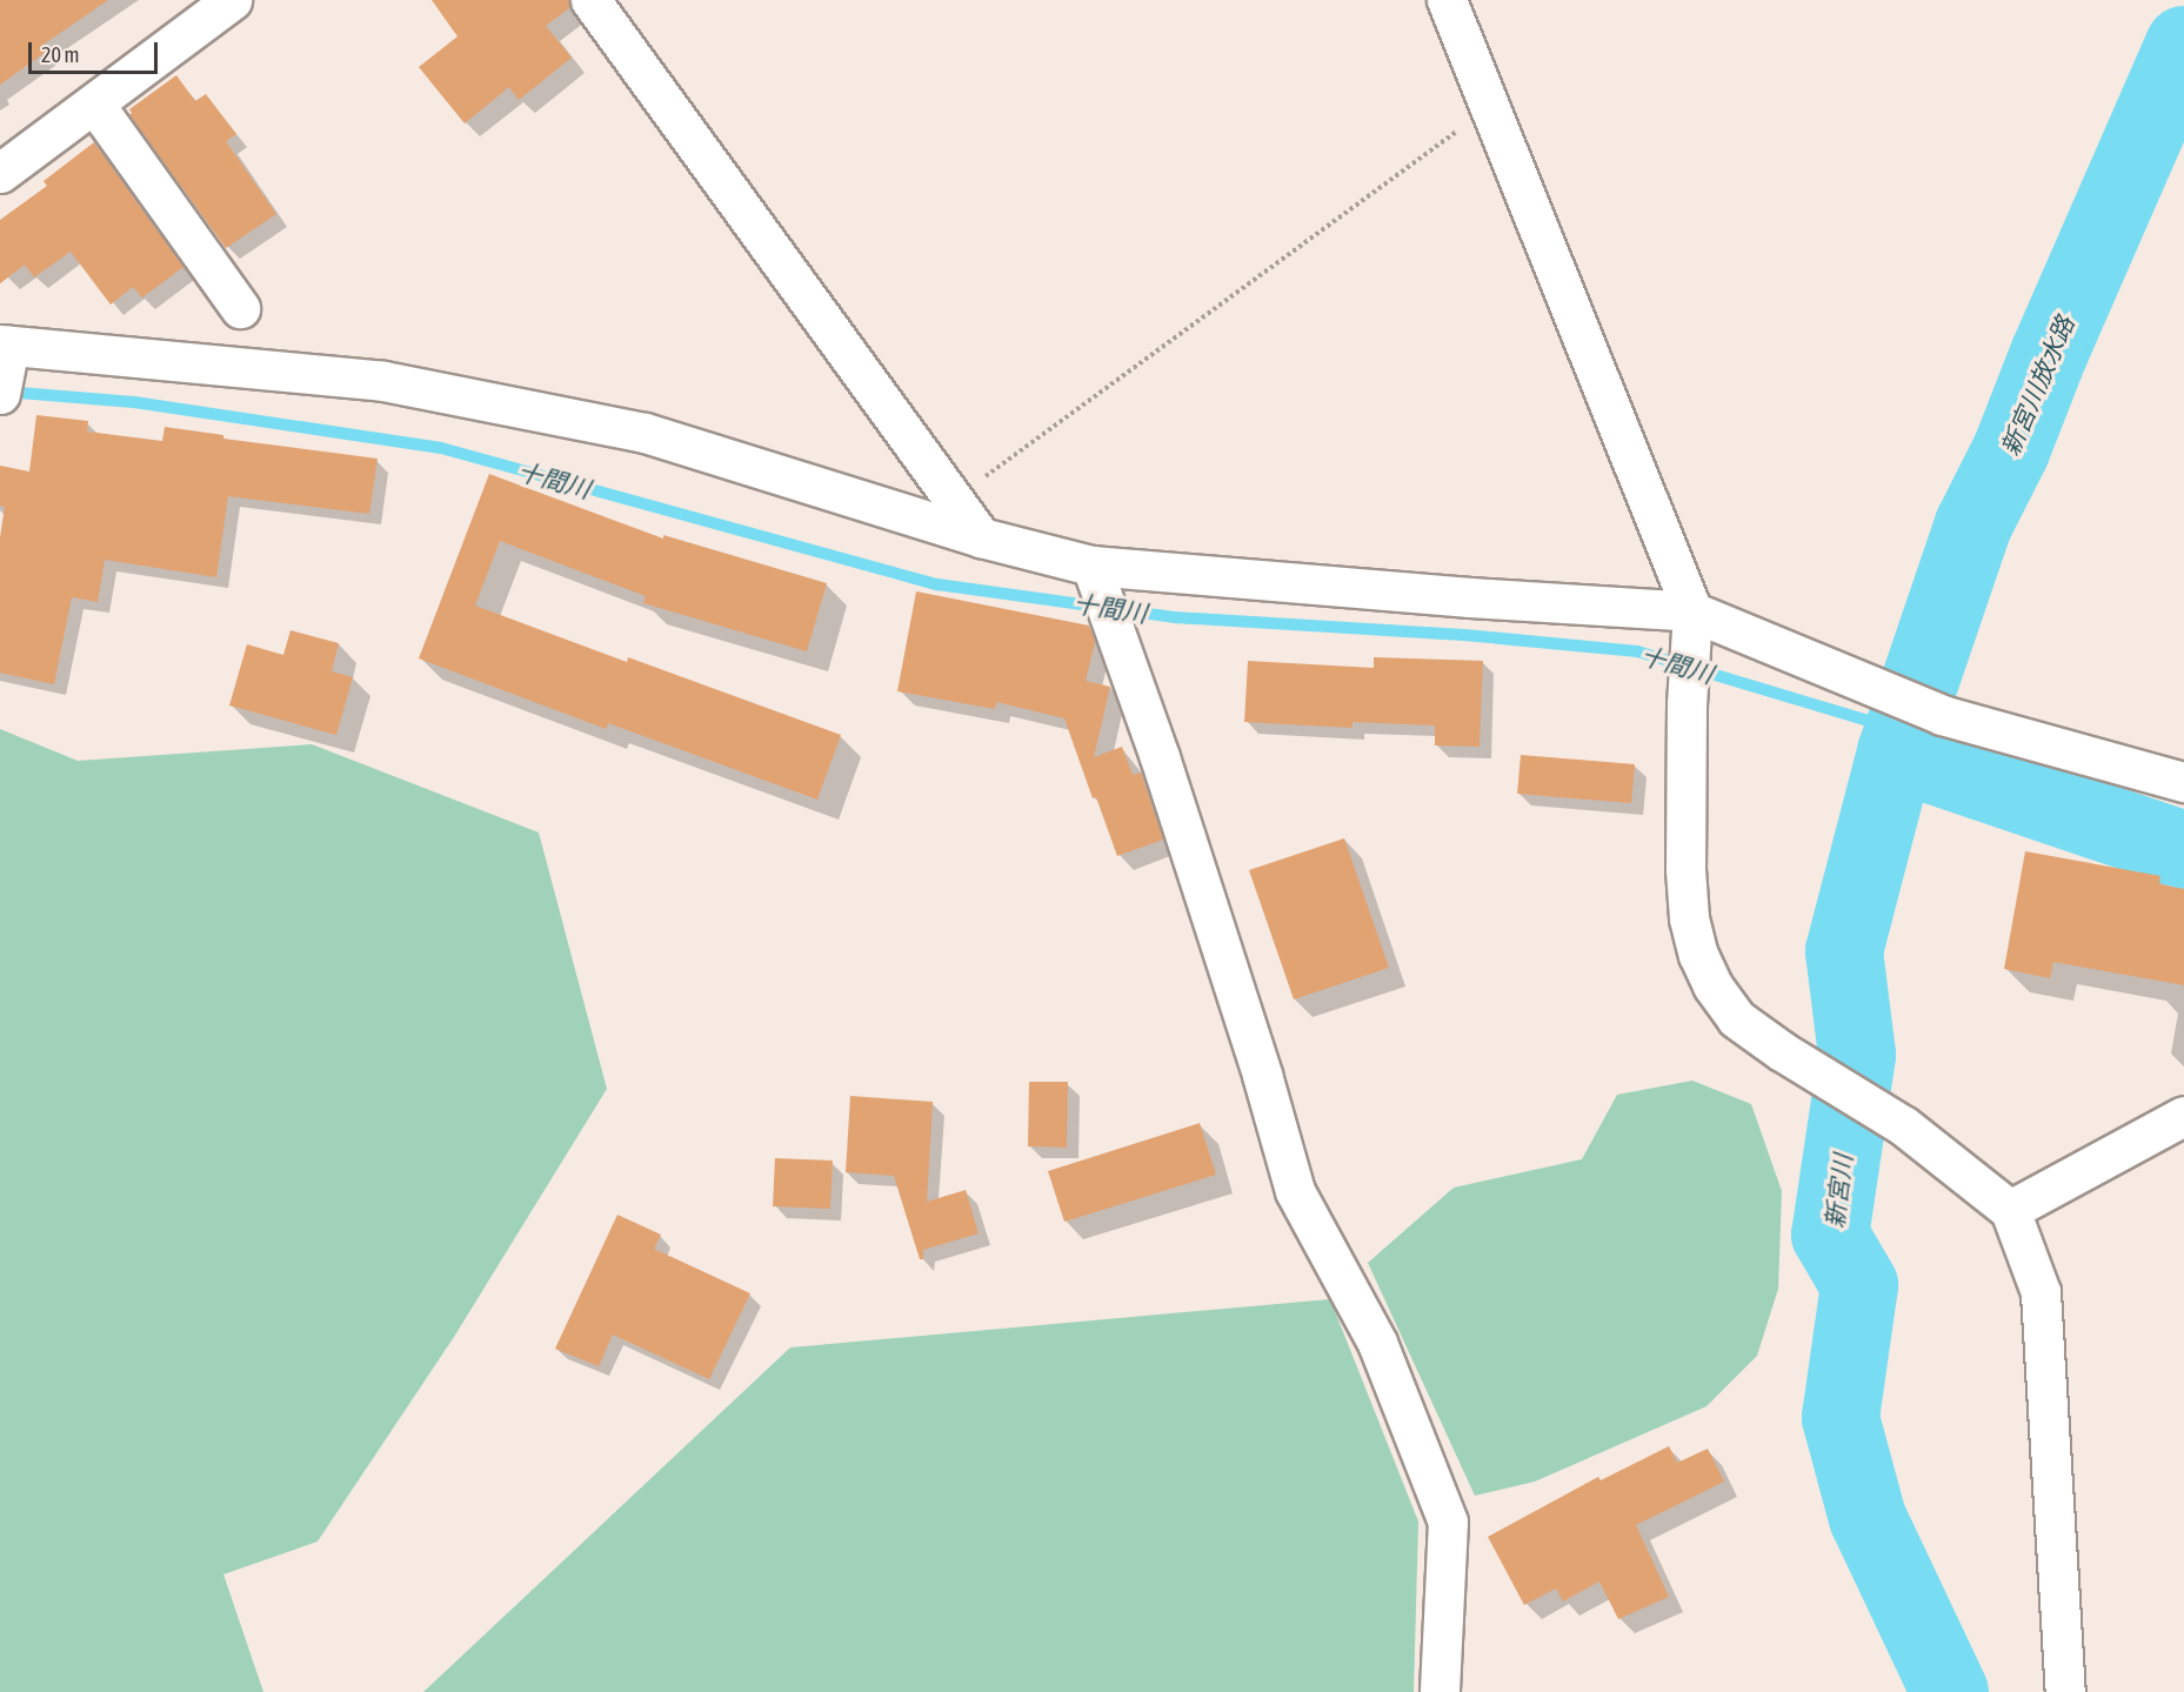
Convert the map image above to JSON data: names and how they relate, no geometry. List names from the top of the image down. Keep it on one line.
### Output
{"water":["新宮川放水路","十間川","新宮川"],"scale_bar":"20 m"}
